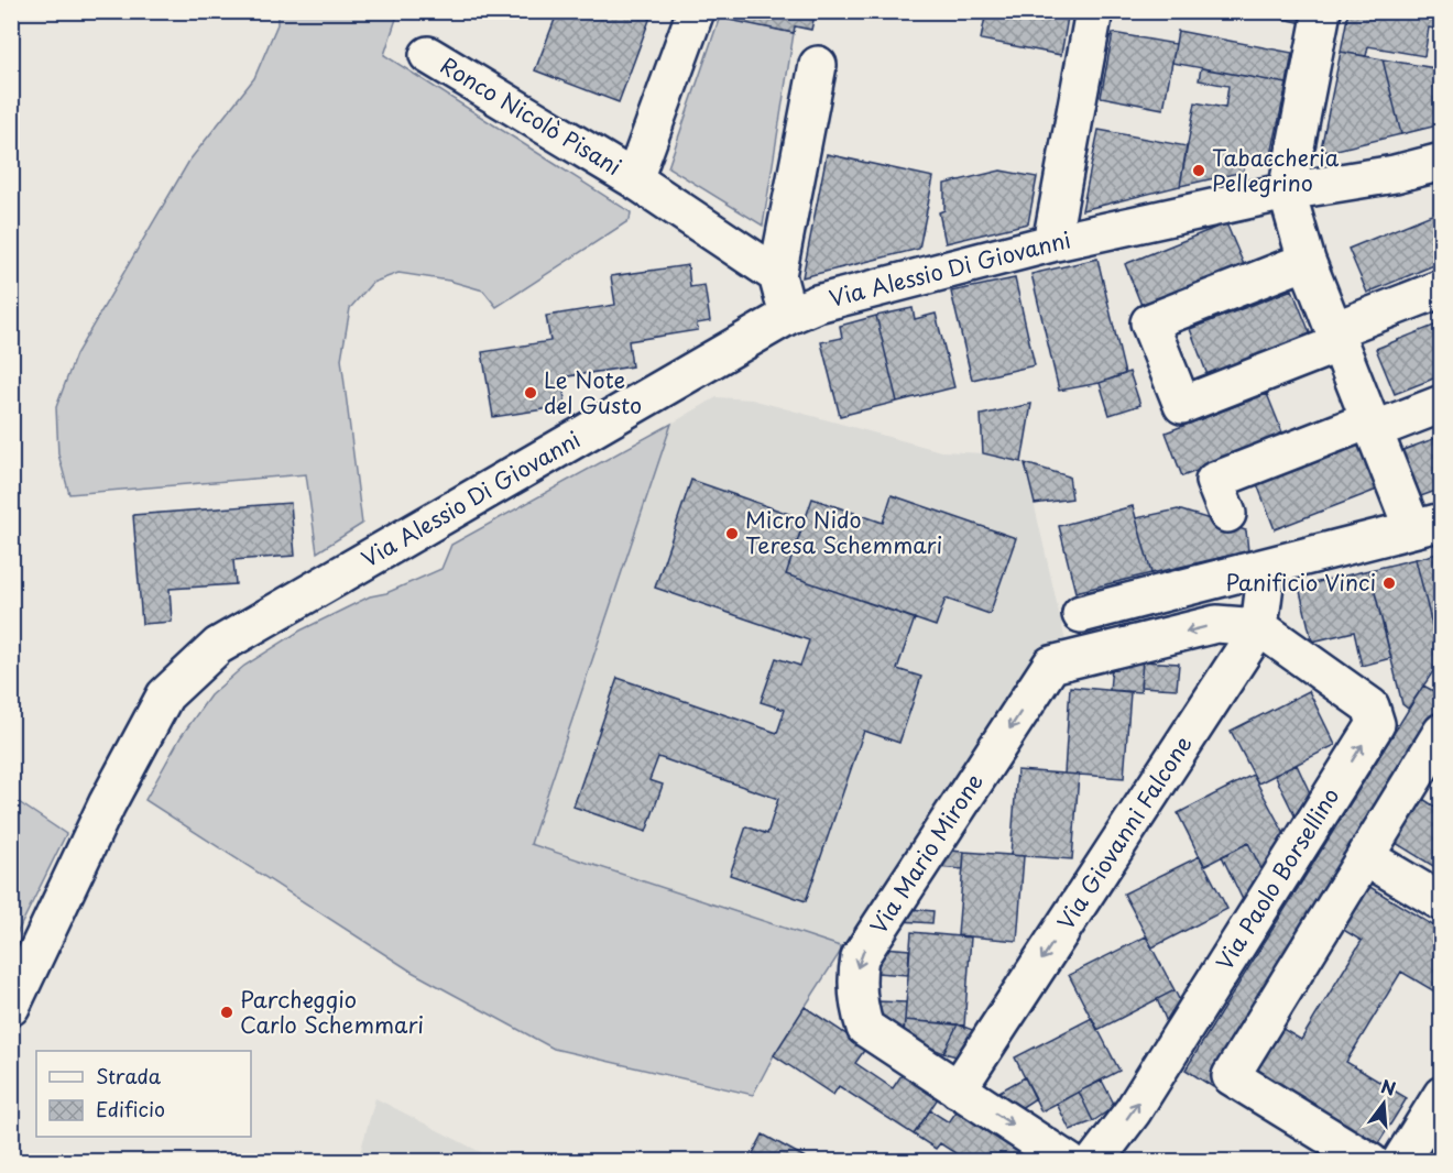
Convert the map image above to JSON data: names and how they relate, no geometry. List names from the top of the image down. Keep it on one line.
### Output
{"streets":{"street":["Ronco Nicolò Pisani","Via Alessio Di Giovanni","Via Giovanni Falcone","Via Mario Mirone","Via Paolo Borsellino"]},"crossings":[["Via Giovanni Falcone","Via Mario Mirone"],["Via Giovanni Falcone","Via Paolo Borsellino"],["Via Mario Mirone","Via Paolo Borsellino"]],"one_way":["Via Giovanni Falcone"],"places":["Tabaccheria Pellegrino","Le Note del Gusto","Micro Nido Teresa Schemmari","Panificio Vinci","Parcheggio Carlo Schemmari"],"legend":["Strada","Edificio"],"north":"top"}
